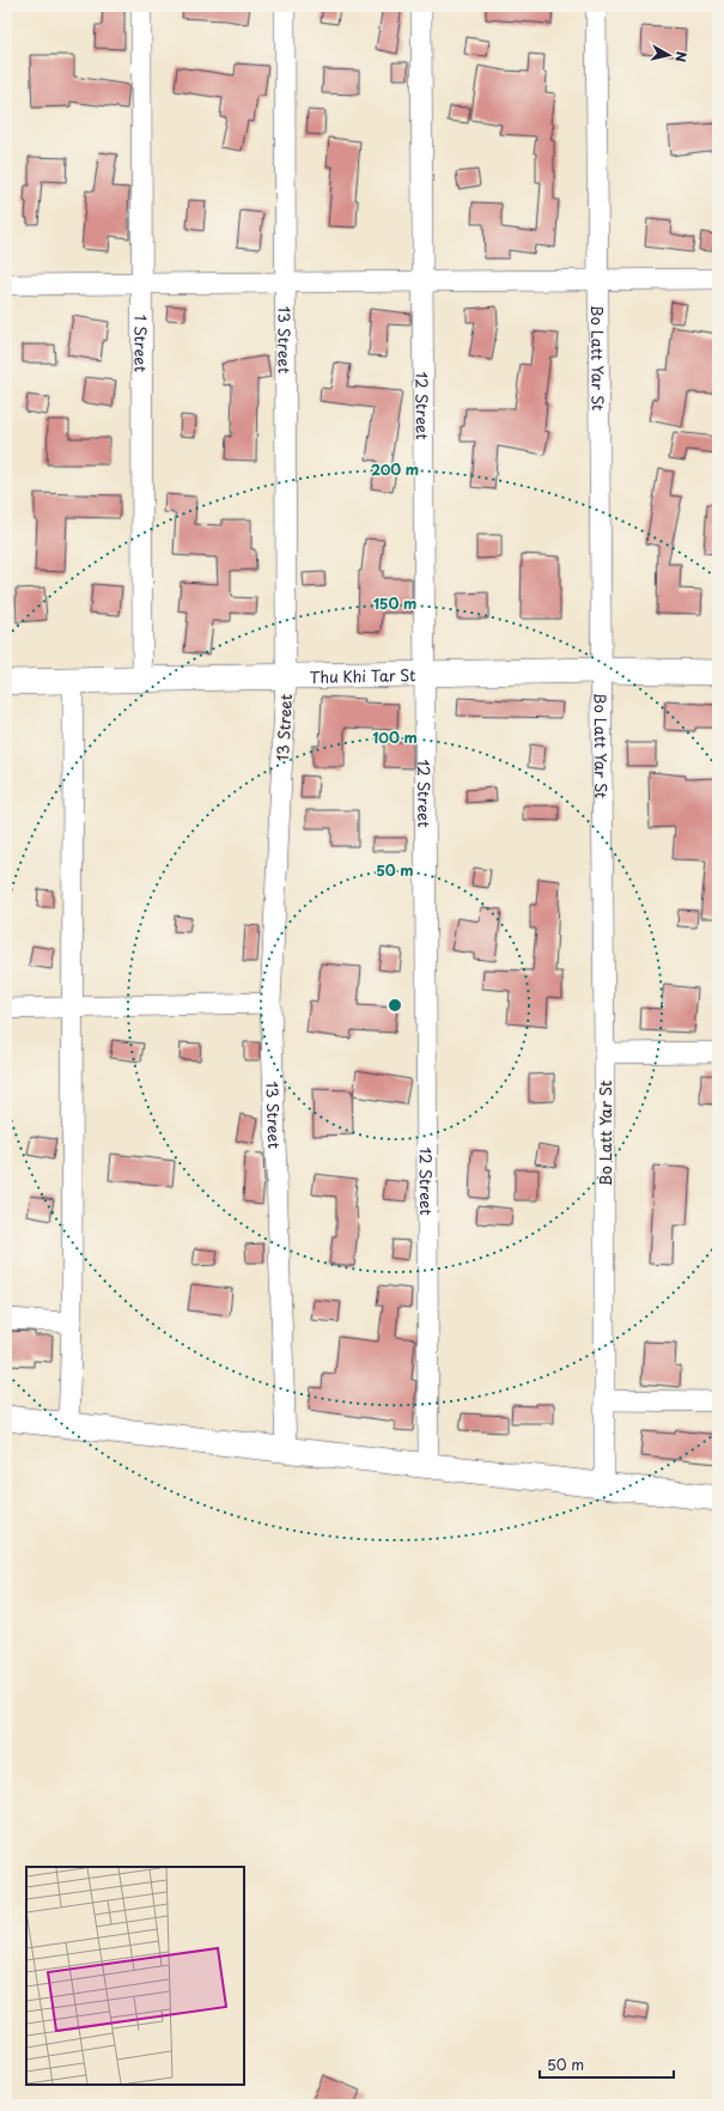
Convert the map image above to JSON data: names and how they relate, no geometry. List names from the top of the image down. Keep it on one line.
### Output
{"streets":{"street":["13 Street","1 Street","Bo Latt Yar St","12 Street","Thu Khi Tar St"]},"crossings":[["13 Street","Thu Khi Tar St"],["1 Street","Thu Khi Tar St"],["Bo Latt Yar St","Thu Khi Tar St"],["12 Street","Thu Khi Tar St"]],"scale_bar":"50 m","north":"right","rings":["200 m","150 m","100 m","50 m"]}
